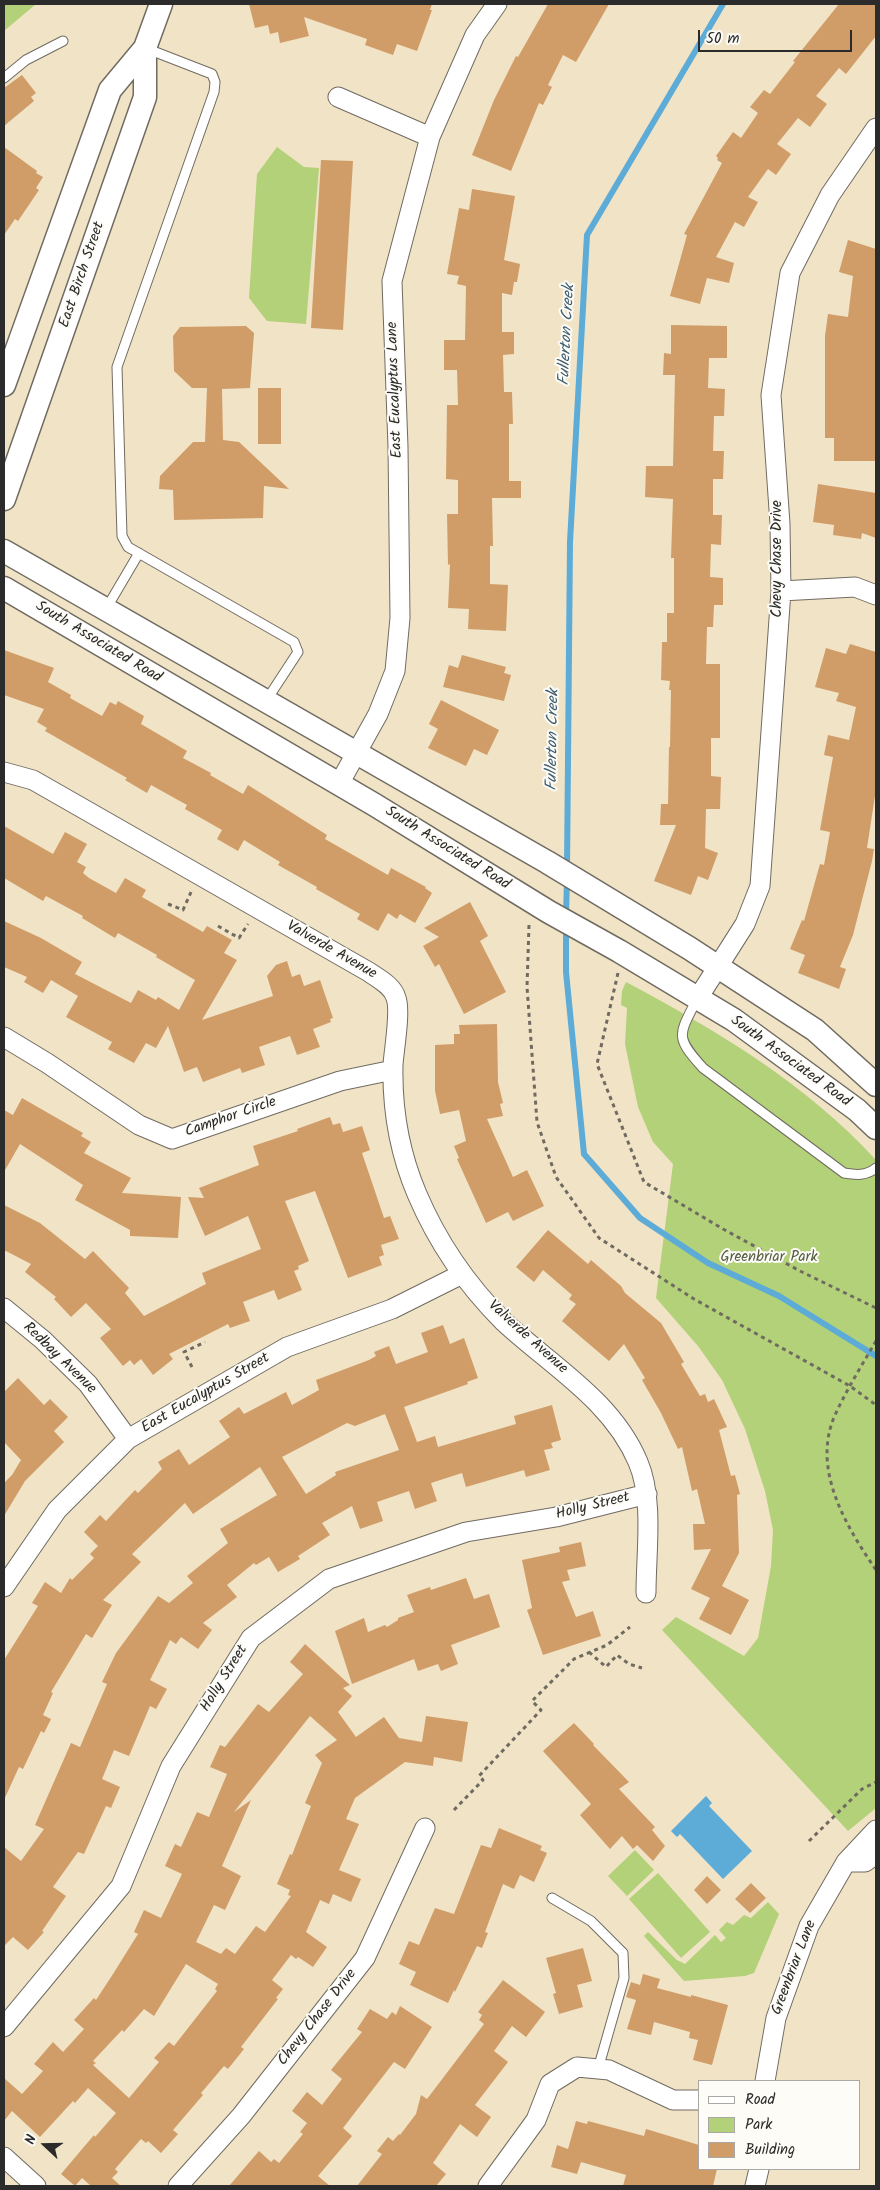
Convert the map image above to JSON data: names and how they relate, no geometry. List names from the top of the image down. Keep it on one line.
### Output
{"streets":{"street":["East Birch Street","East Eucalyptus Lane","Chevy Chase Drive","South Associated Road","Valverde Avenue","Camphor Circle","Redbay Avenue","East Eucalyptus Street","Holly Street","Greenbriar Lane"]},"crossings":[["East Eucalyptus Lane","South Associated Road"],["Chevy Chase Drive","South Associated Road"],["Valverde Avenue","Camphor Circle"],["Valverde Avenue","East Eucalyptus Street"],["Valverde Avenue","Holly Street"],["Redbay Avenue","East Eucalyptus Street"]],"water":["Fullerton Creek"],"parks":["Greenbriar Park"],"legend":["Road","Park","Building"],"scale_bar":"50 m","north":"left"}
